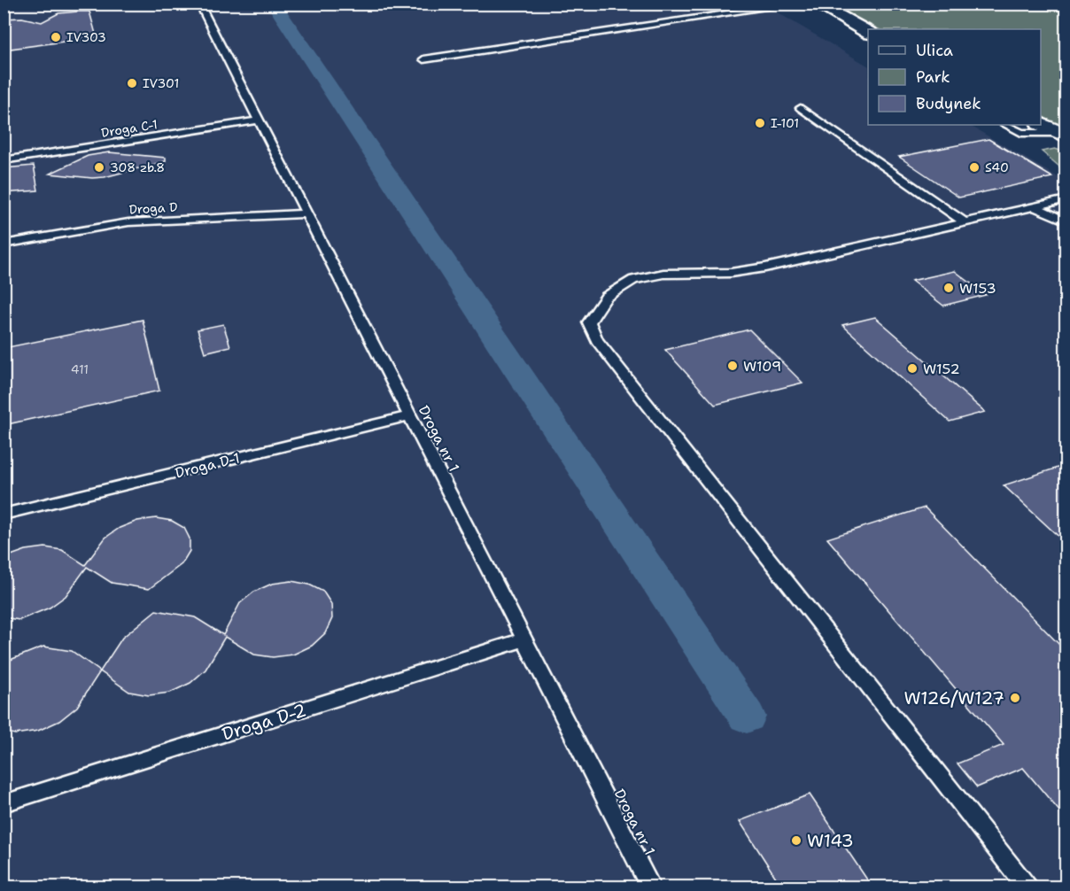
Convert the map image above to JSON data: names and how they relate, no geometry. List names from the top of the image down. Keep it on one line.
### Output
{"streets":{"lane":["Droga C-1","Droga D","Droga nr 1","Droga D-1","Droga D-2"]},"crossings":[["Droga C-1","Droga nr 1"],["Droga D","Droga nr 1"],["Droga nr 1","Droga D-1"],["Droga nr 1","Droga D-2"]],"places":["IV303","IV301","I-101","308 zb.8","S40","W153","W109","W152","W126/W127","W143"],"house_numbers":["411"],"legend":["Ulica","Park","Budynek"]}
